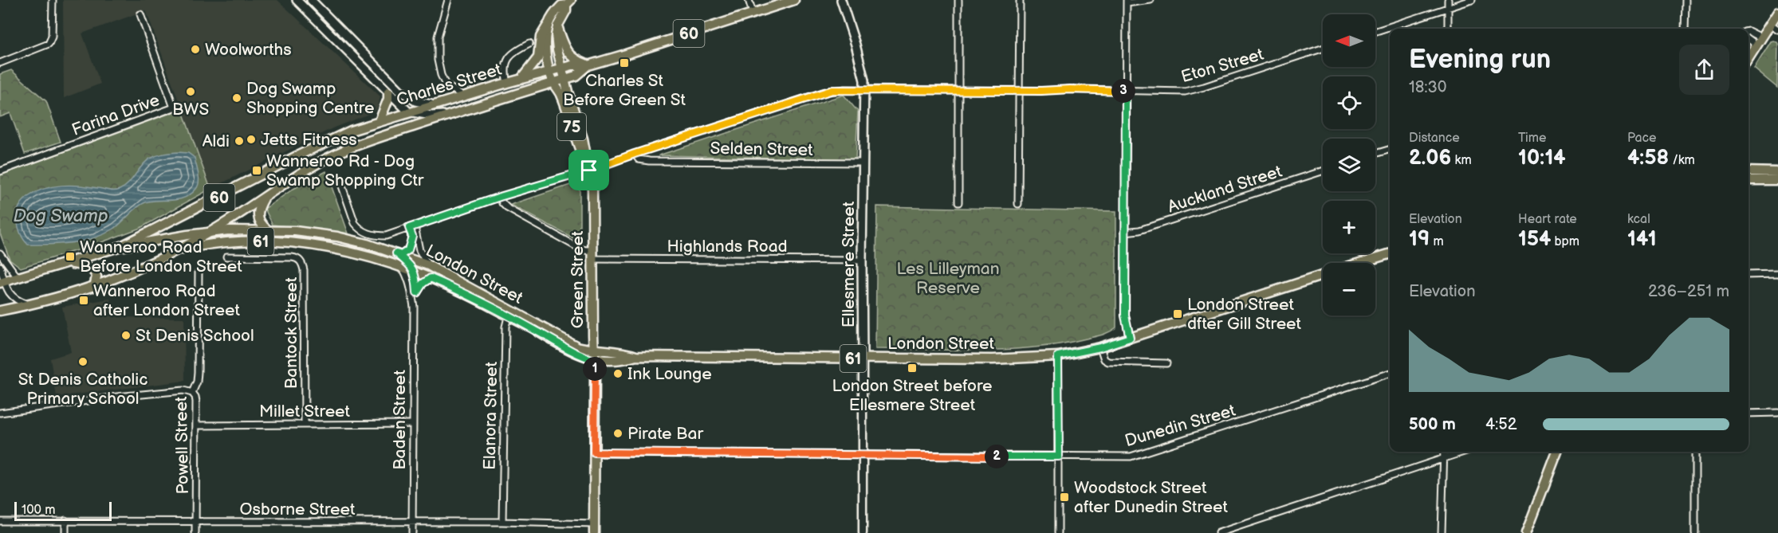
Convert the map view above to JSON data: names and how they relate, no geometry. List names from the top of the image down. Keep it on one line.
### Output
{"streets":{"main road":["60","Charles Street","75","61","Ellesmere Street","London Street","Green Street"],"street":["Eton Street","Farina Drive","Selden Street","Auckland Street","Highlands Road","Bantock Street","Millet Street","Elanora Street","Baden Street","Dunedin Street","Powell Street","Osborne Street"]},"crossings":[["60","Charles Street"],["60","London Street"],["Eton Street","Selden Street"],["Eton Street","Highlands Road"],["Eton Street","Ellesmere Street"],["Eton Street","Green Street"],["Charles Street","75"],["Charles Street","London Street"],["Charles Street","Green Street"],["75","Green Street"],["Selden Street","Ellesmere Street"],["Highlands Road","Ellesmere Street"],["Highlands Road","Green Street"],["Ellesmere Street","London Street"],["Ellesmere Street","Dunedin Street"],["London Street","Green Street"],["London Street","Elanora Street"],["London Street","Baden Street"],["Green Street","Dunedin Street"],["Green Street","Osborne Street"],["Bantock Street","Millet Street"],["Millet Street","Baden Street"],["Millet Street","Powell Street"],["Elanora Street","Osborne Street"],["Baden Street","Osborne Street"],["Powell Street","Osborne Street"]],"water":["Dog Swamp"],"parks":["Les Lilleyman Reserve"],"places":{"other":["Woolworths","BWS","Dog Swamp Shopping Centre","Jetts Fitness","Aldi","St Denis School","St Denis Catholic Primary School","Ink Lounge","Pirate Bar"],"transit":["Charles St Before Green St","Wanneroo Rd - Dog Swamp Shopping Ctr","Wanneroo Road Before London Street","Wanneroo Road after London Street","London Street dfter Gill Street","London Street before Ellesmere Street","Woodstock Street after Dunedin Street"]},"scale_bar":"100 m","north":"left","page":{"map_buttons":["+","−"],"heading":["Evening run","18:30"],"pins":["3","1","2"],"stats":[["Distance","2.06 km"],["Time","10:14"],["Pace","4:58 /km"],["Elevation","19 m"],["Heart rate","154 bpm"],["kcal","141"]],"chart":["Elevation","236–251 m"],"list":[{"name":"500 m","note":"4:52"}],"scale":"100 m"}}
